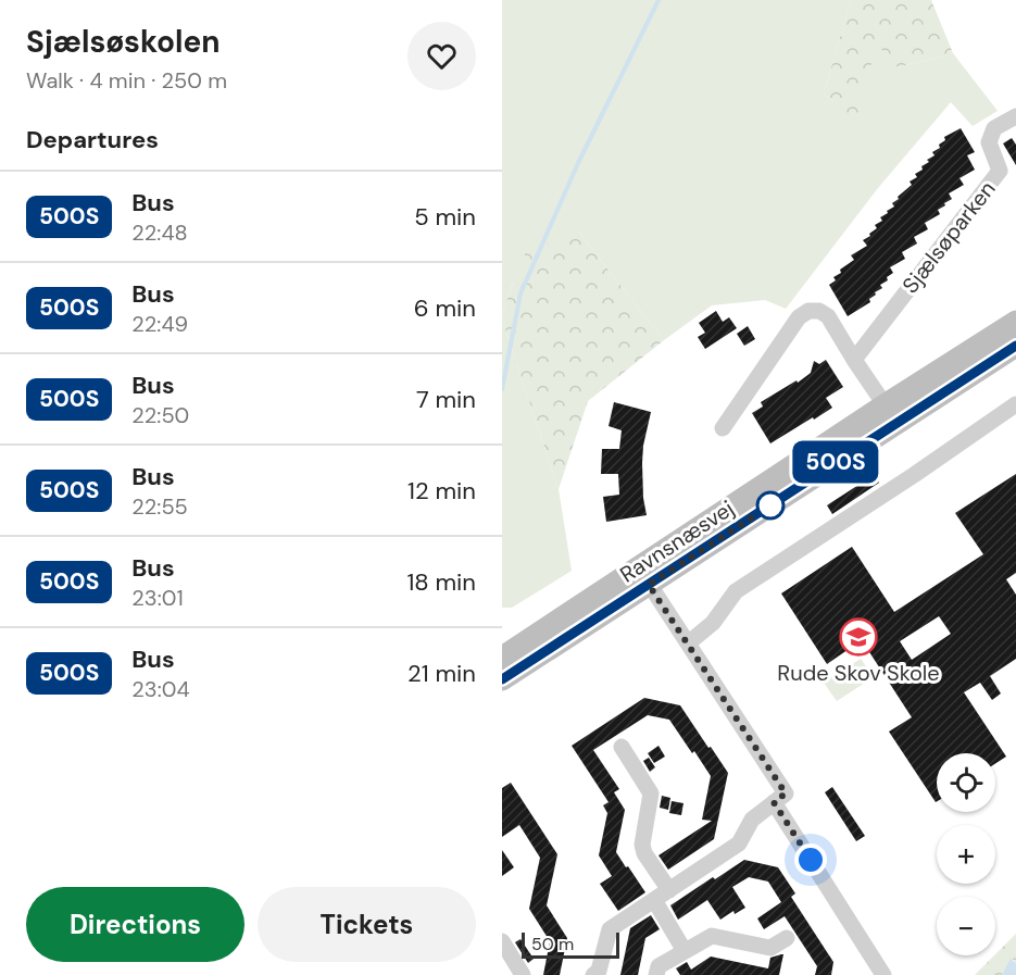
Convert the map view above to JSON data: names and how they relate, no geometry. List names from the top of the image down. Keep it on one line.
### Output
{"streets":{"main road":["Ravnsnæsvej"],"street":["Sjælsøparken"]},"places":{"school or university":["Rude Skov Skole"]},"lines":["bus line 500S"],"scale_bar":"50 m","page":{"heading":[["Sjælsøskolen","Walk · 4 min · 250 m"],"Departures"],"on_map":"500S","list":[{"mark":"500S","name":"Bus","note":"22:48","value":"5 min"},{"mark":"500S","name":"Bus","note":"22:49","value":"6 min"},{"mark":"500S","name":"Bus","note":"22:50","value":"7 min"},{"mark":"500S","name":"Bus","note":"22:55","value":"12 min"},{"mark":"500S","name":"Bus","note":"23:01","value":"18 min"},{"mark":"500S","name":"Bus","note":"23:04","value":"21 min"}],"map_buttons":["+","−"],"buttons":["Directions","Tickets"],"scale":"50 m"}}
